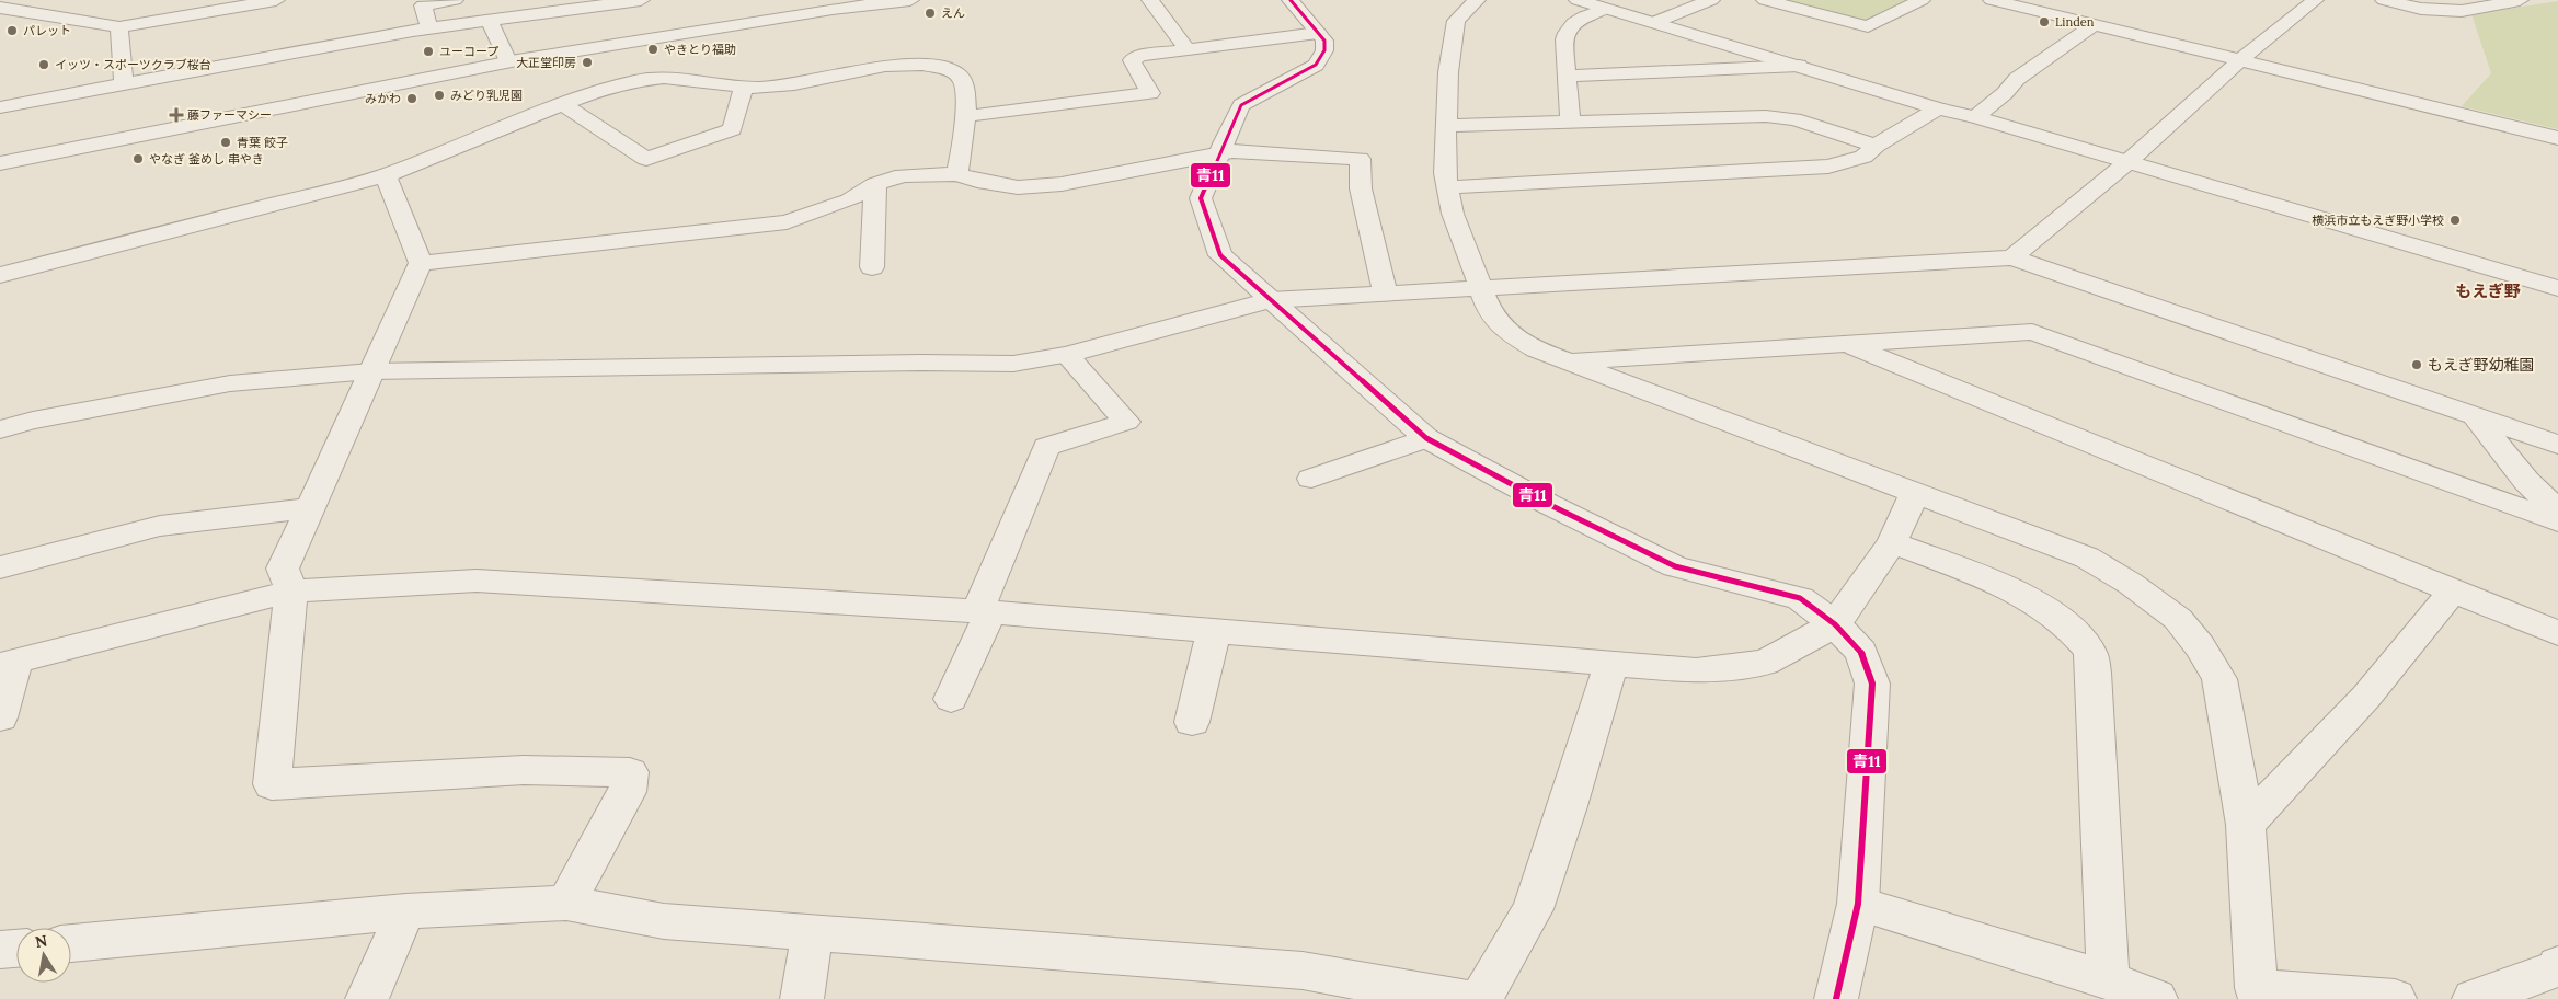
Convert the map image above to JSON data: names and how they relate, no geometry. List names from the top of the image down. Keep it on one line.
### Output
{"districts":["もえぎ野"],"places":{"other":["えん","Linden","パレット","やきとり福助","ユーコープ","大正堂印房","イッツ・スポーツクラブ桜台","みどり乳児園","みかわ","青葉 餃子","やなぎ 釜めし 串やき","横浜市立もえぎ野小学校","もえぎ野幼稚園"],"health":["藤ファーマシー"]},"lines":["transit line 青11"],"north":"top"}
